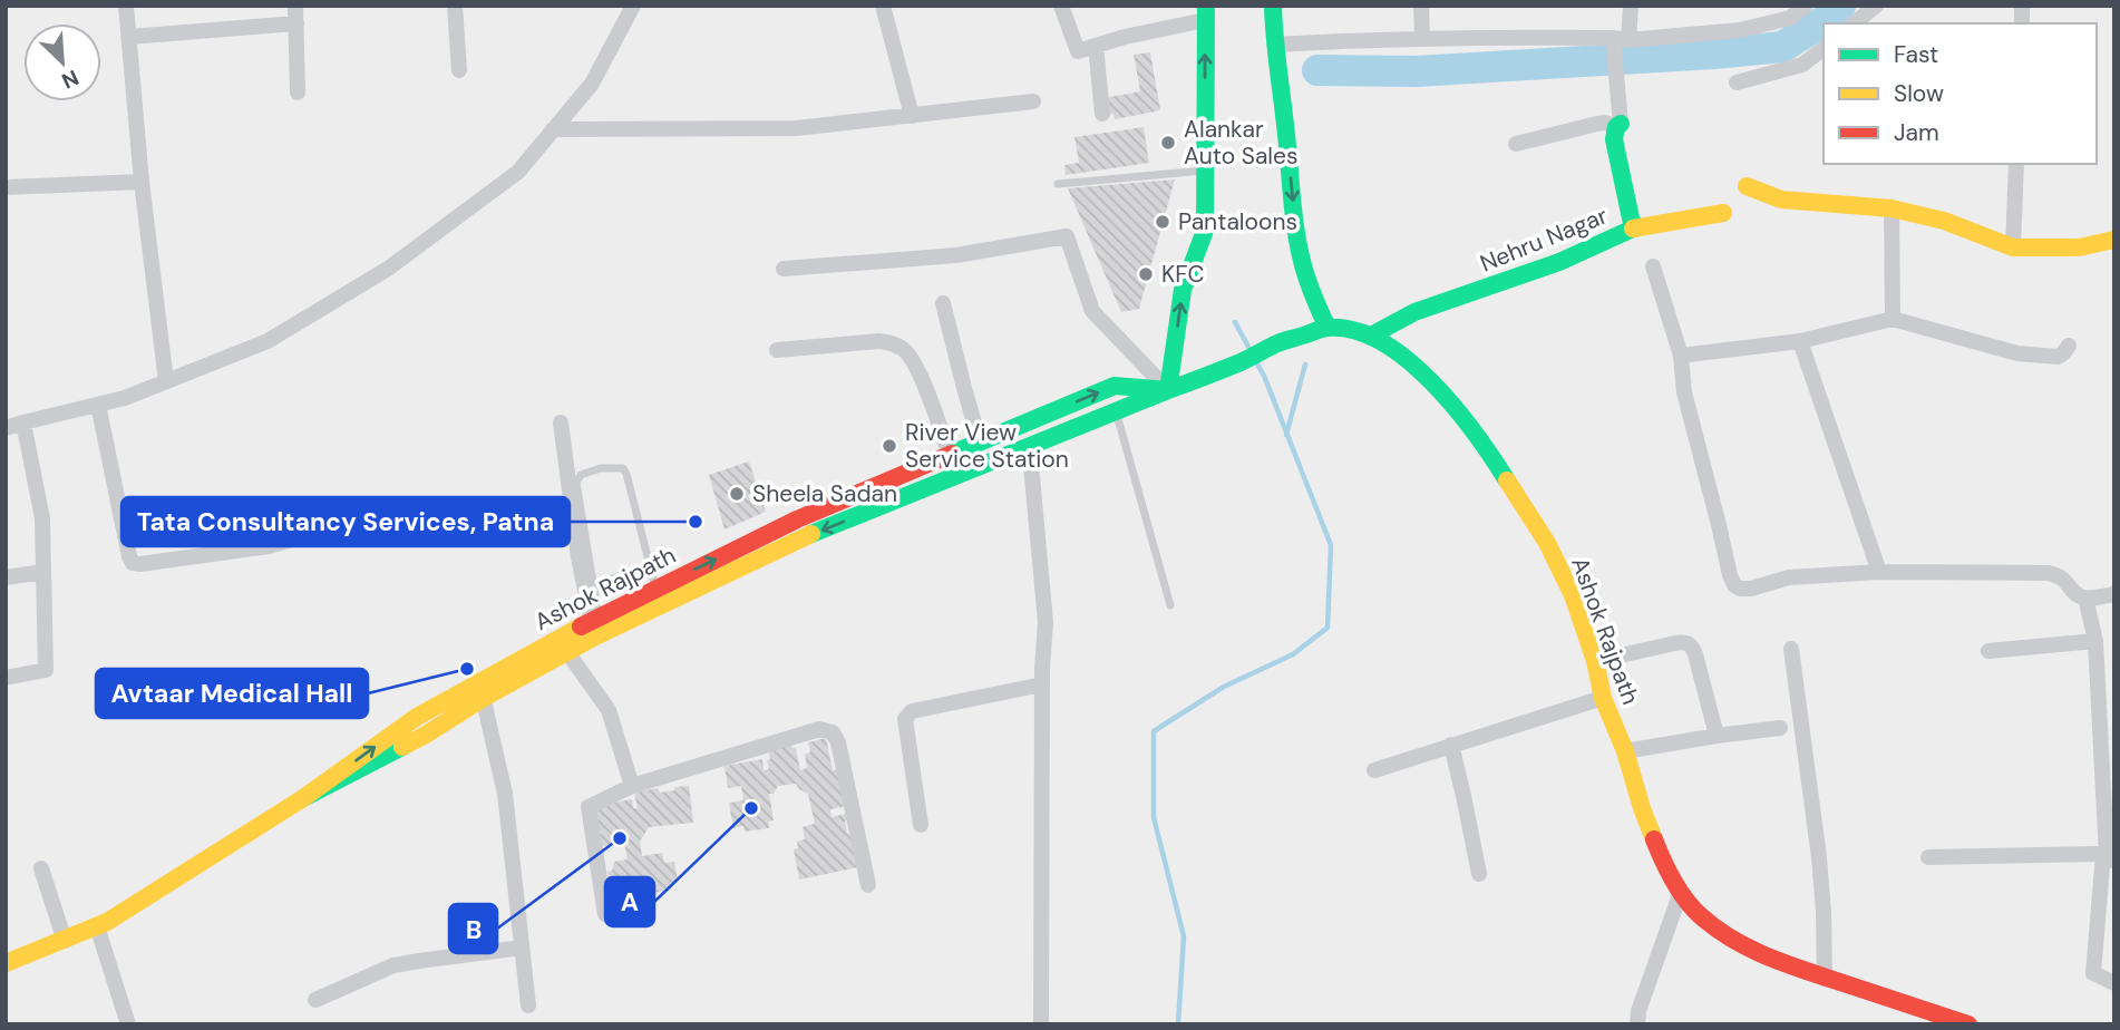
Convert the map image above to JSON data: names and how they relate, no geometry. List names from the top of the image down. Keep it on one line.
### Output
{"streets":{"main road":["Nehru Nagar","Ashok Rajpath"]},"crossings":[["Nehru Nagar","Ashok Rajpath"]],"places":["Alankar Auto Sales","Pantaloons","KFC","River View Service Station","Sheela Sadan","Tata Consultancy Services, Patna","Avtaar Medical Hall","A","B"],"legend":["Fast","Slow","Jam"],"north":"bottom right"}
